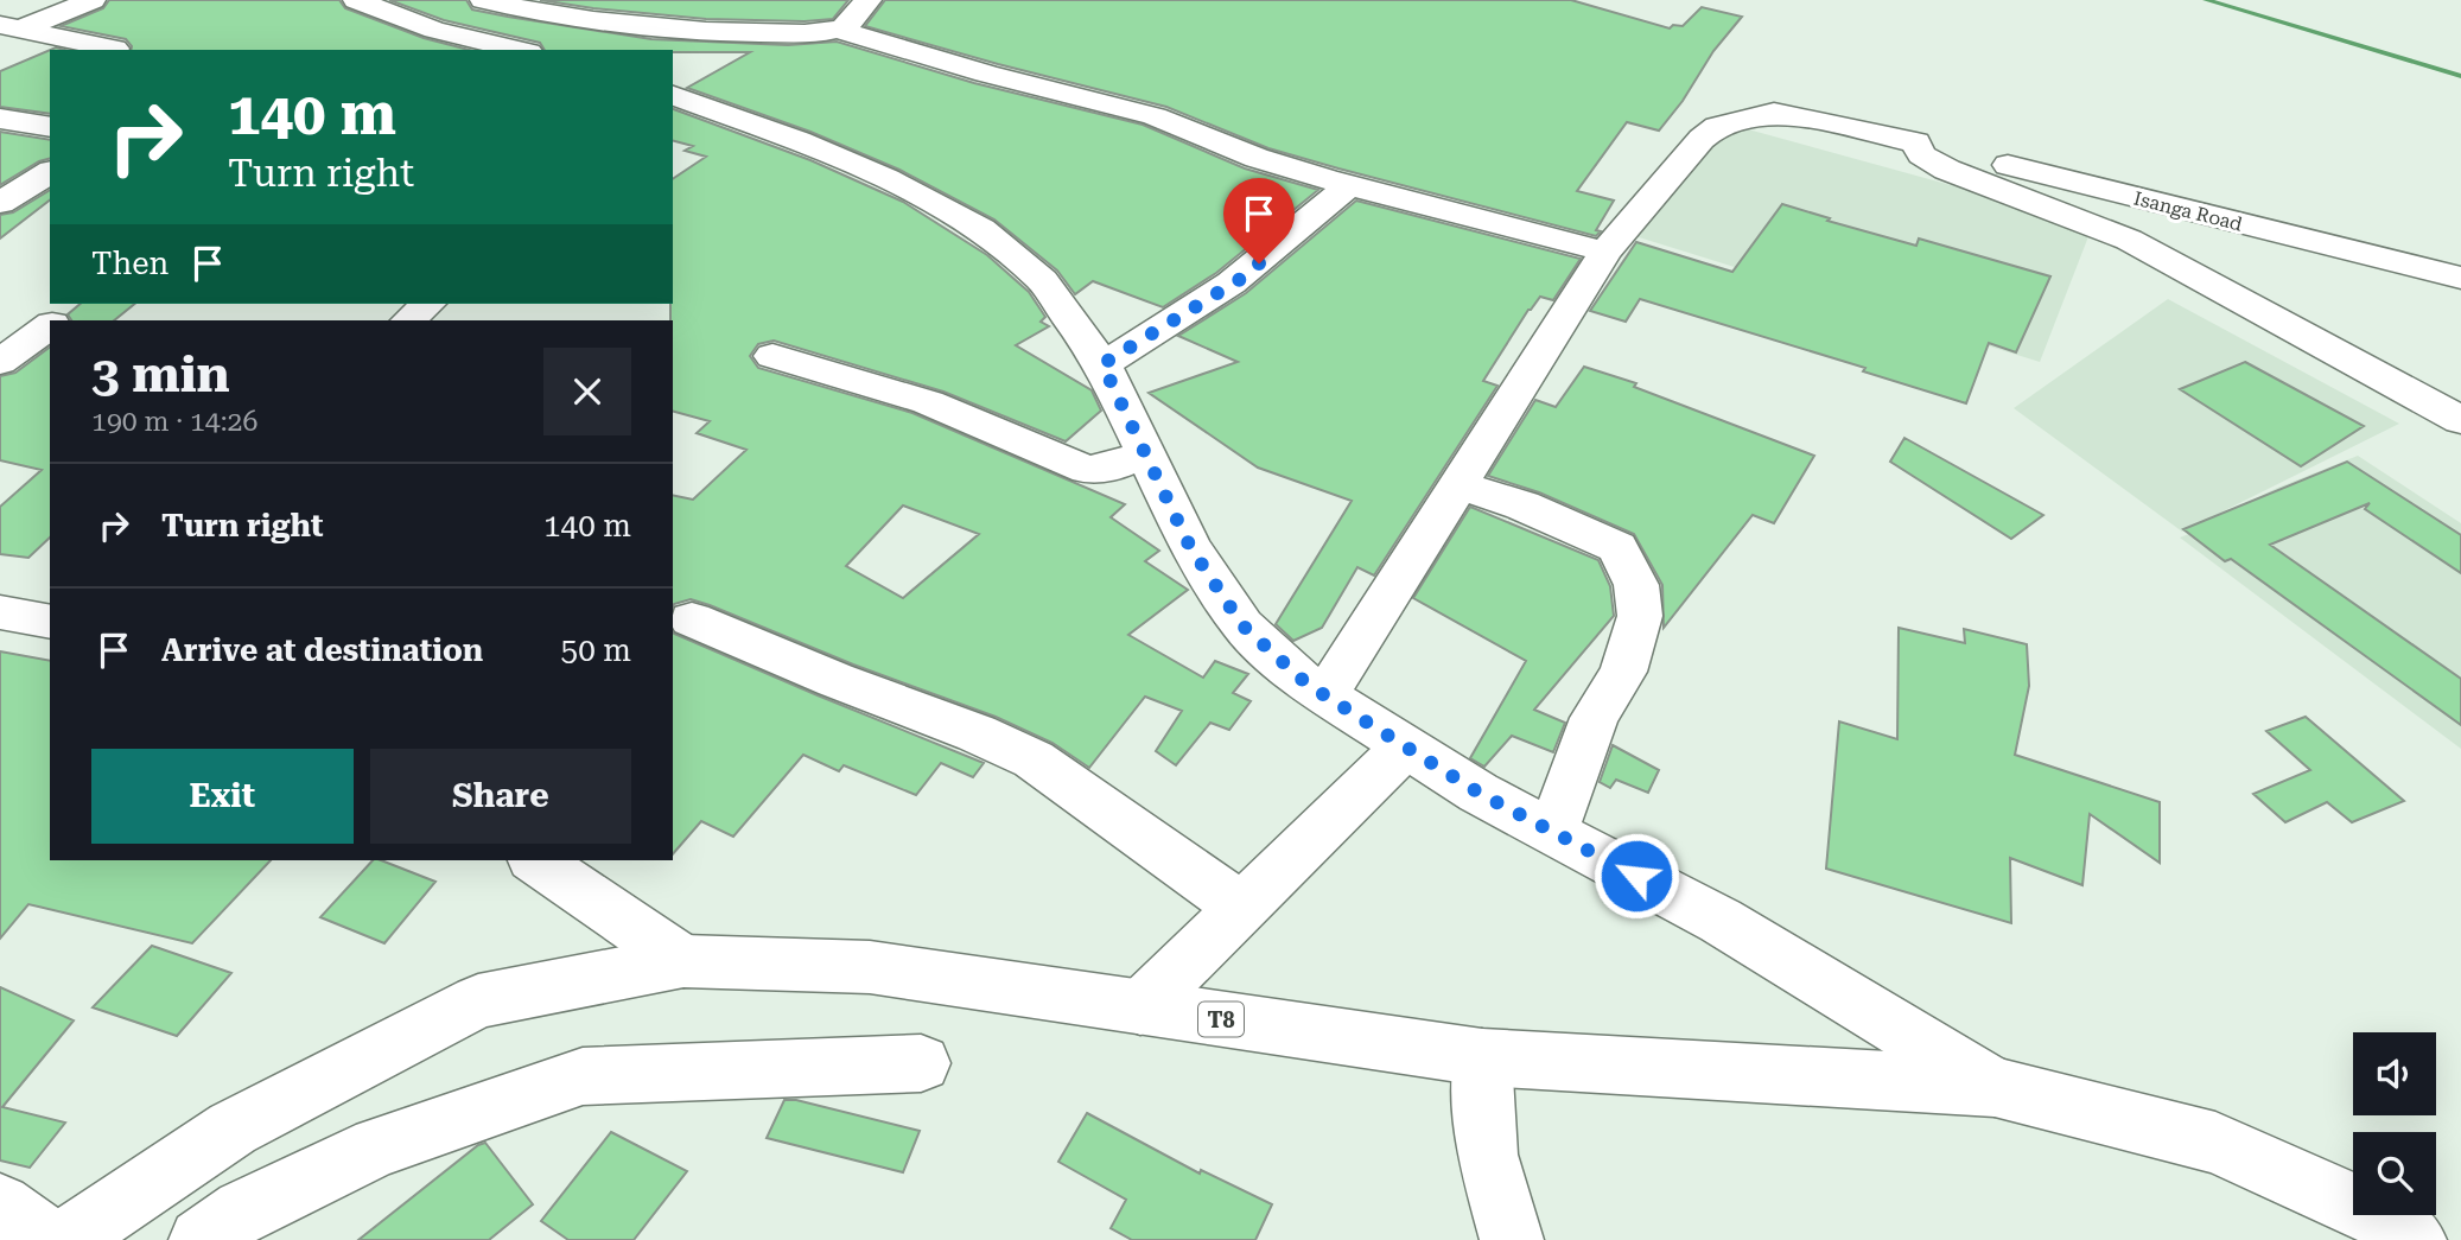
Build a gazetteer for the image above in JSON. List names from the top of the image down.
{
  "streets": {
    "main road": ["Isanga Road", "T8"]
  },
  "page": {
    "turn": ["140 m", "Turn right"],
    "then": "Then",
    "heading": ["3 min", "190 m · 14:26"],
    "list": [
      {
        "name": "Turn right",
        "value": "140 m"
      },
      {
        "name": "Arrive at destination",
        "value": "50 m"
      }
    ],
    "buttons": ["Exit", "Share"]
  }
}
